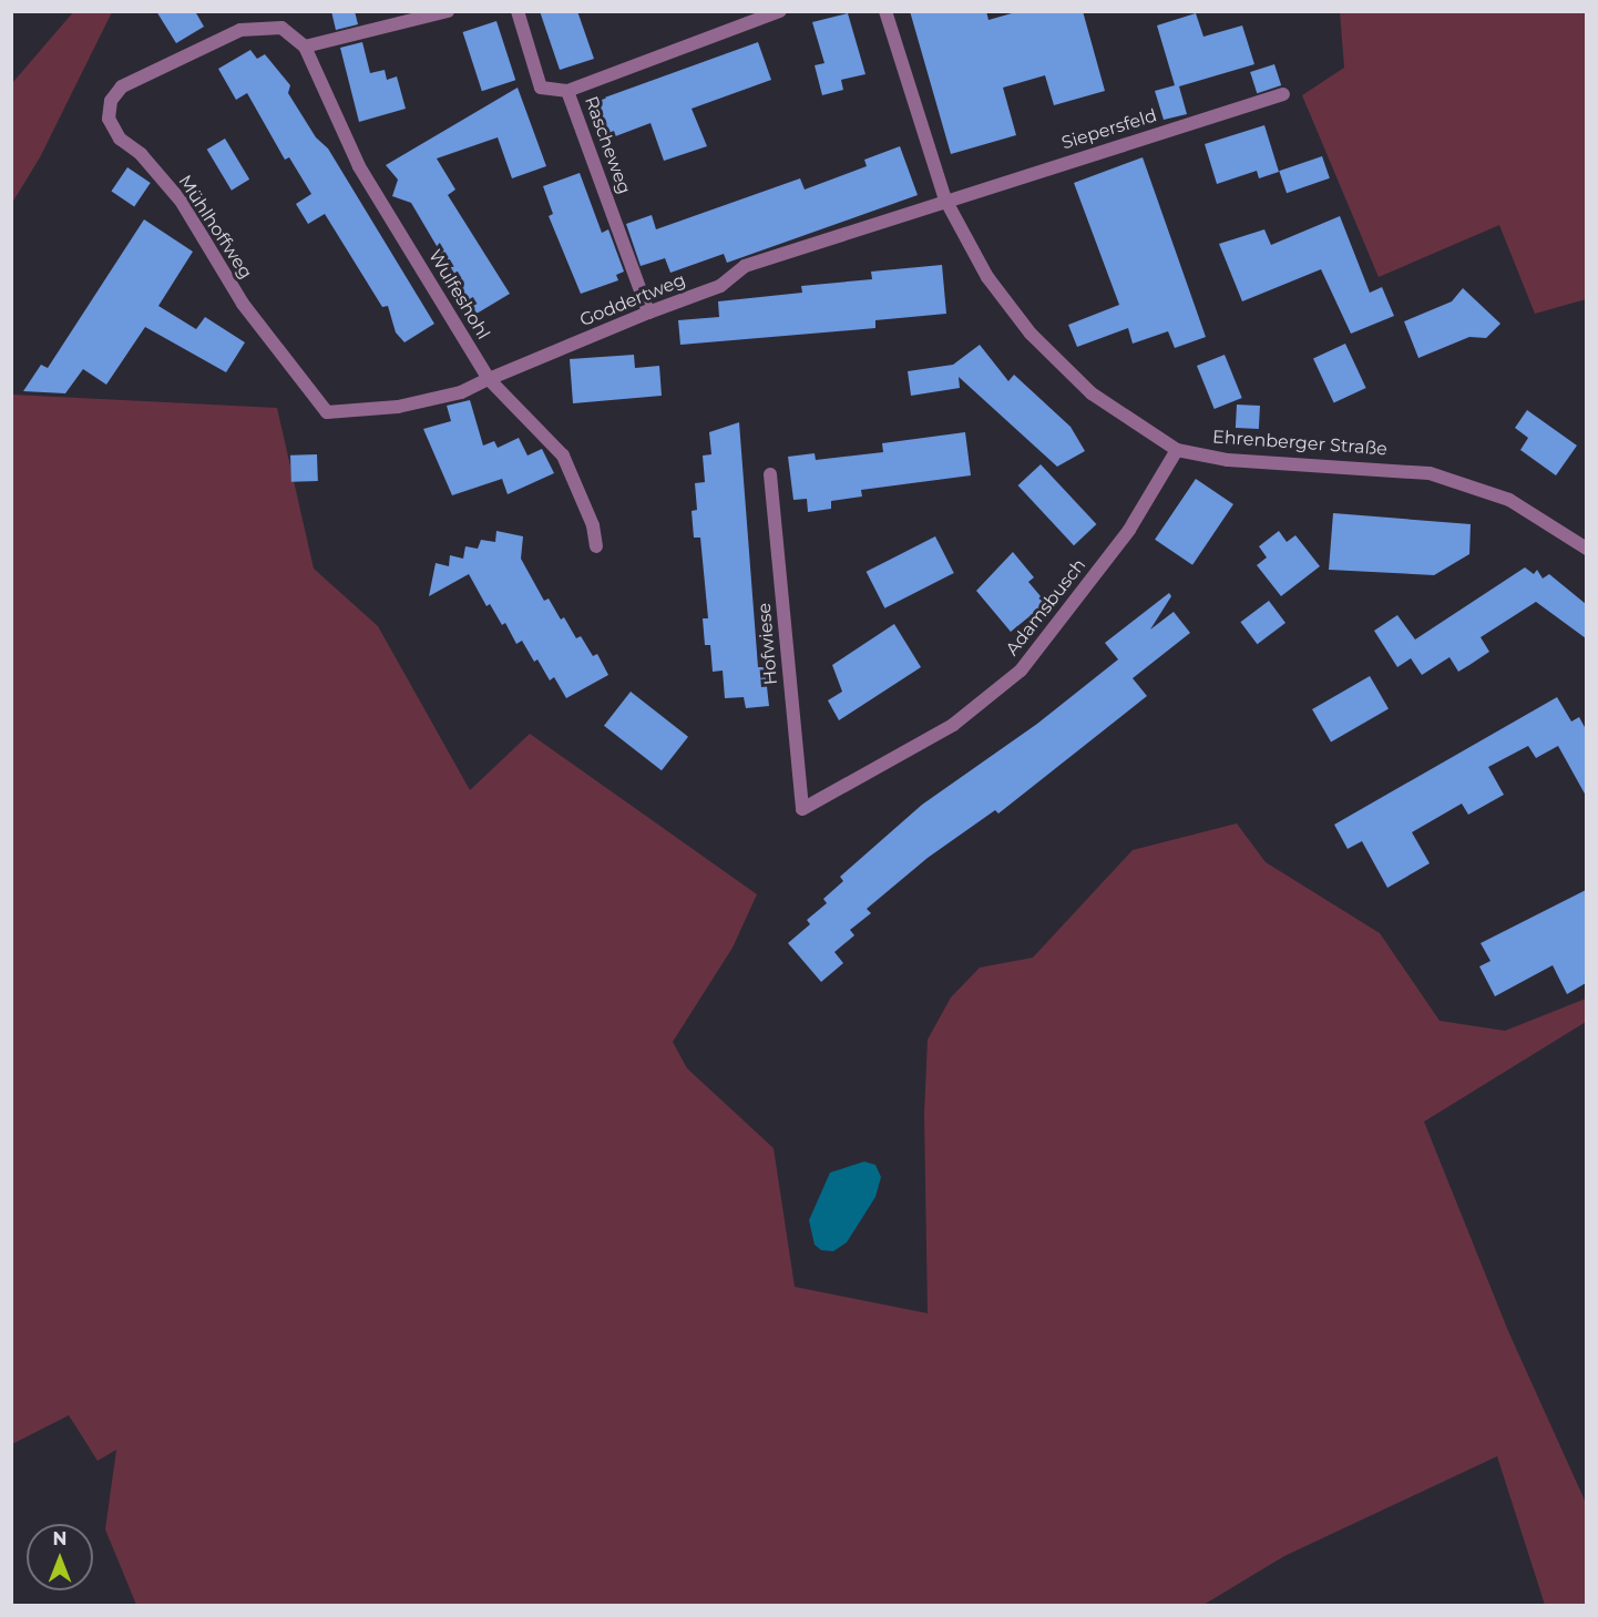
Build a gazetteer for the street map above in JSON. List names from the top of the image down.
{
  "streets": {
    "street": [
      "Siepersfeld",
      "Rascheweg",
      "Mühlhoffweg",
      "Wulfeshohl",
      "Goddertweg",
      "Ehrenberger Straße",
      "Adamsbusch",
      "Hofwiese"
    ]
  },
  "crossings": [
    ["Siepersfeld", "Goddertweg"],
    ["Siepersfeld", "Ehrenberger Straße"],
    ["Rascheweg", "Goddertweg"],
    ["Mühlhoffweg", "Wulfeshohl"],
    ["Mühlhoffweg", "Goddertweg"],
    ["Wulfeshohl", "Goddertweg"],
    ["Goddertweg", "Ehrenberger Straße"],
    ["Ehrenberger Straße", "Adamsbusch"],
    ["Adamsbusch", "Hofwiese"]
  ],
  "north": "top"
}
